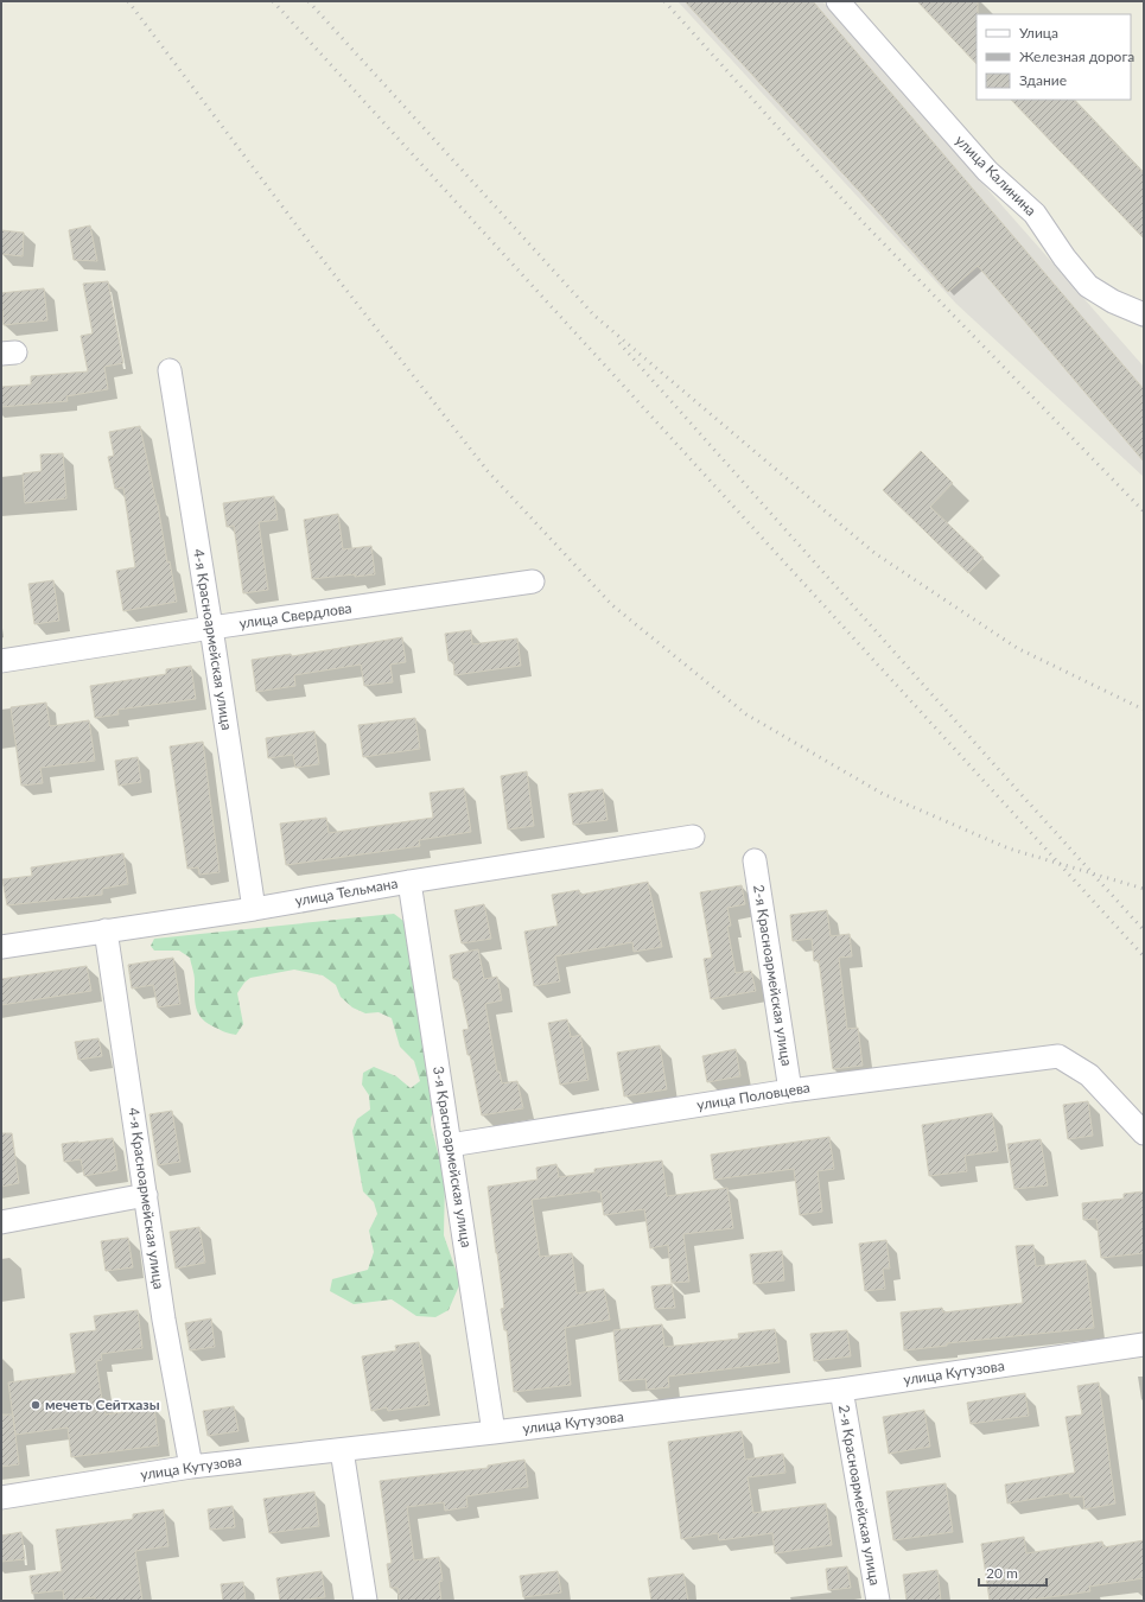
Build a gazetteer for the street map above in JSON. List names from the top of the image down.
{
  "streets": {
    "street": [
      "улица Калинина",
      "улица Свердлова",
      "4-я Красноармейская улица",
      "улица Тельмана",
      "2-я Красноармейская улица",
      "улица Половцева",
      "3-я Красноармейская улица",
      "улица Кутузова"
    ]
  },
  "crossings": [
    ["улица Свердлова", "4-я Красноармейская улица"],
    ["4-я Красноармейская улица", "улица Тельмана"],
    ["4-я Красноармейская улица", "улица Кутузова"],
    ["улица Тельмана", "3-я Красноармейская улица"],
    ["2-я Красноармейская улица", "улица Половцева"],
    ["2-я Красноармейская улица", "улица Кутузова"],
    ["улица Половцева", "3-я Красноармейская улица"],
    ["3-я Красноармейская улица", "улица Кутузова"]
  ],
  "places": ["мечеть Сейтхазы"],
  "legend": ["Улица", "Железная дорога", "Здание"],
  "scale_bar": "20 m"
}
